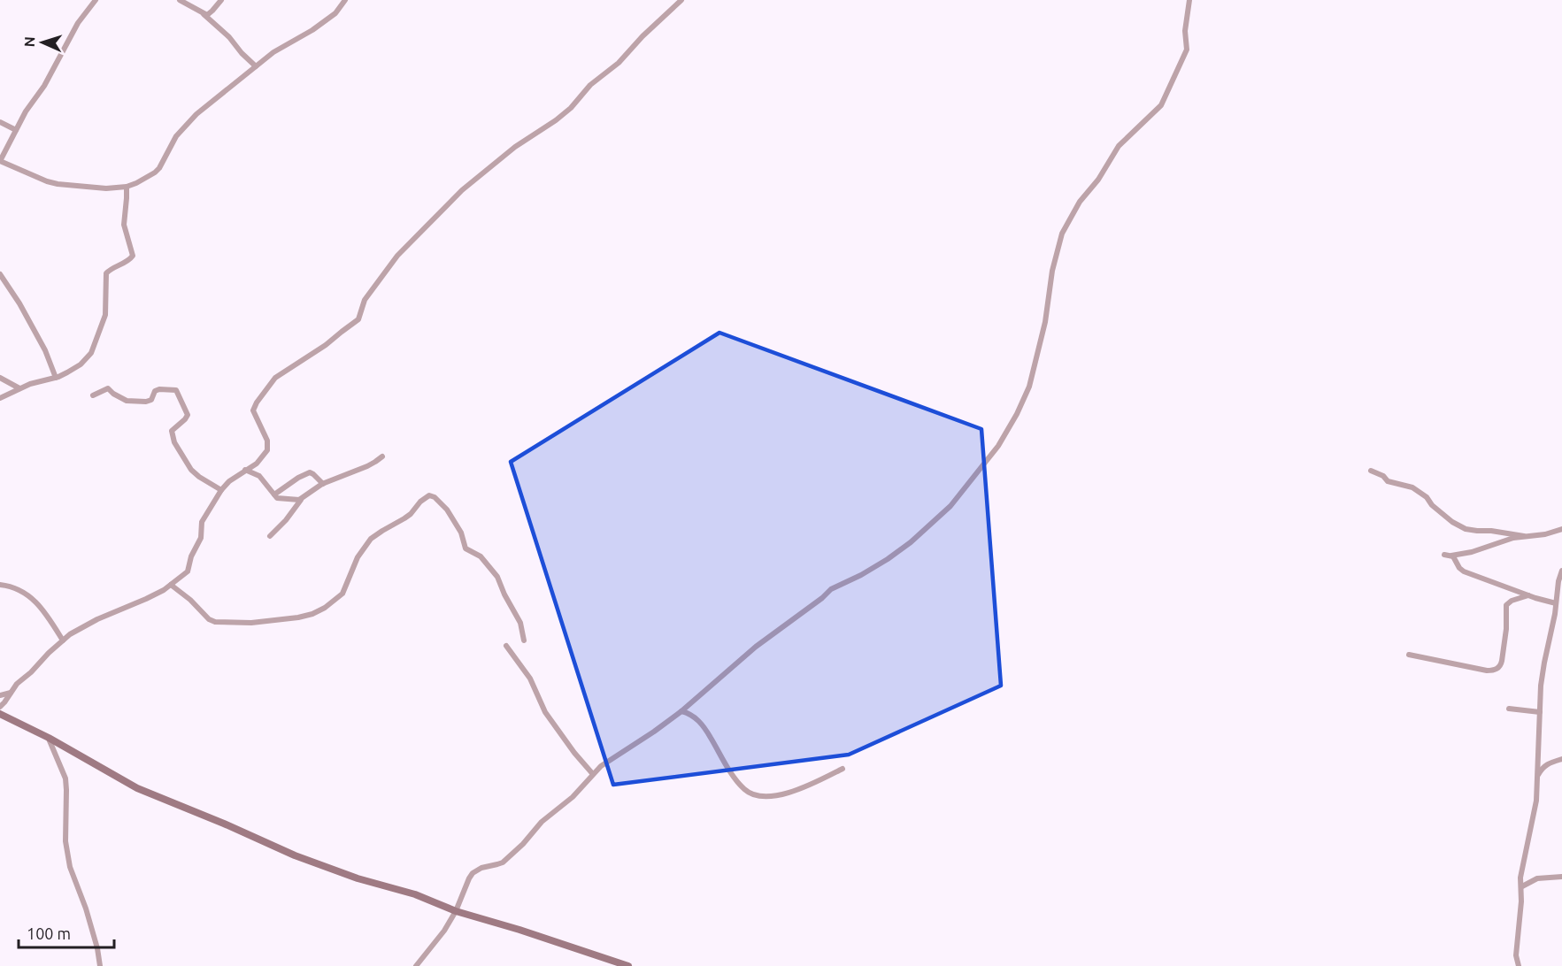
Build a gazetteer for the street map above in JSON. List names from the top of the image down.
{
  "scale_bar": "100 m",
  "north": "left"
}
